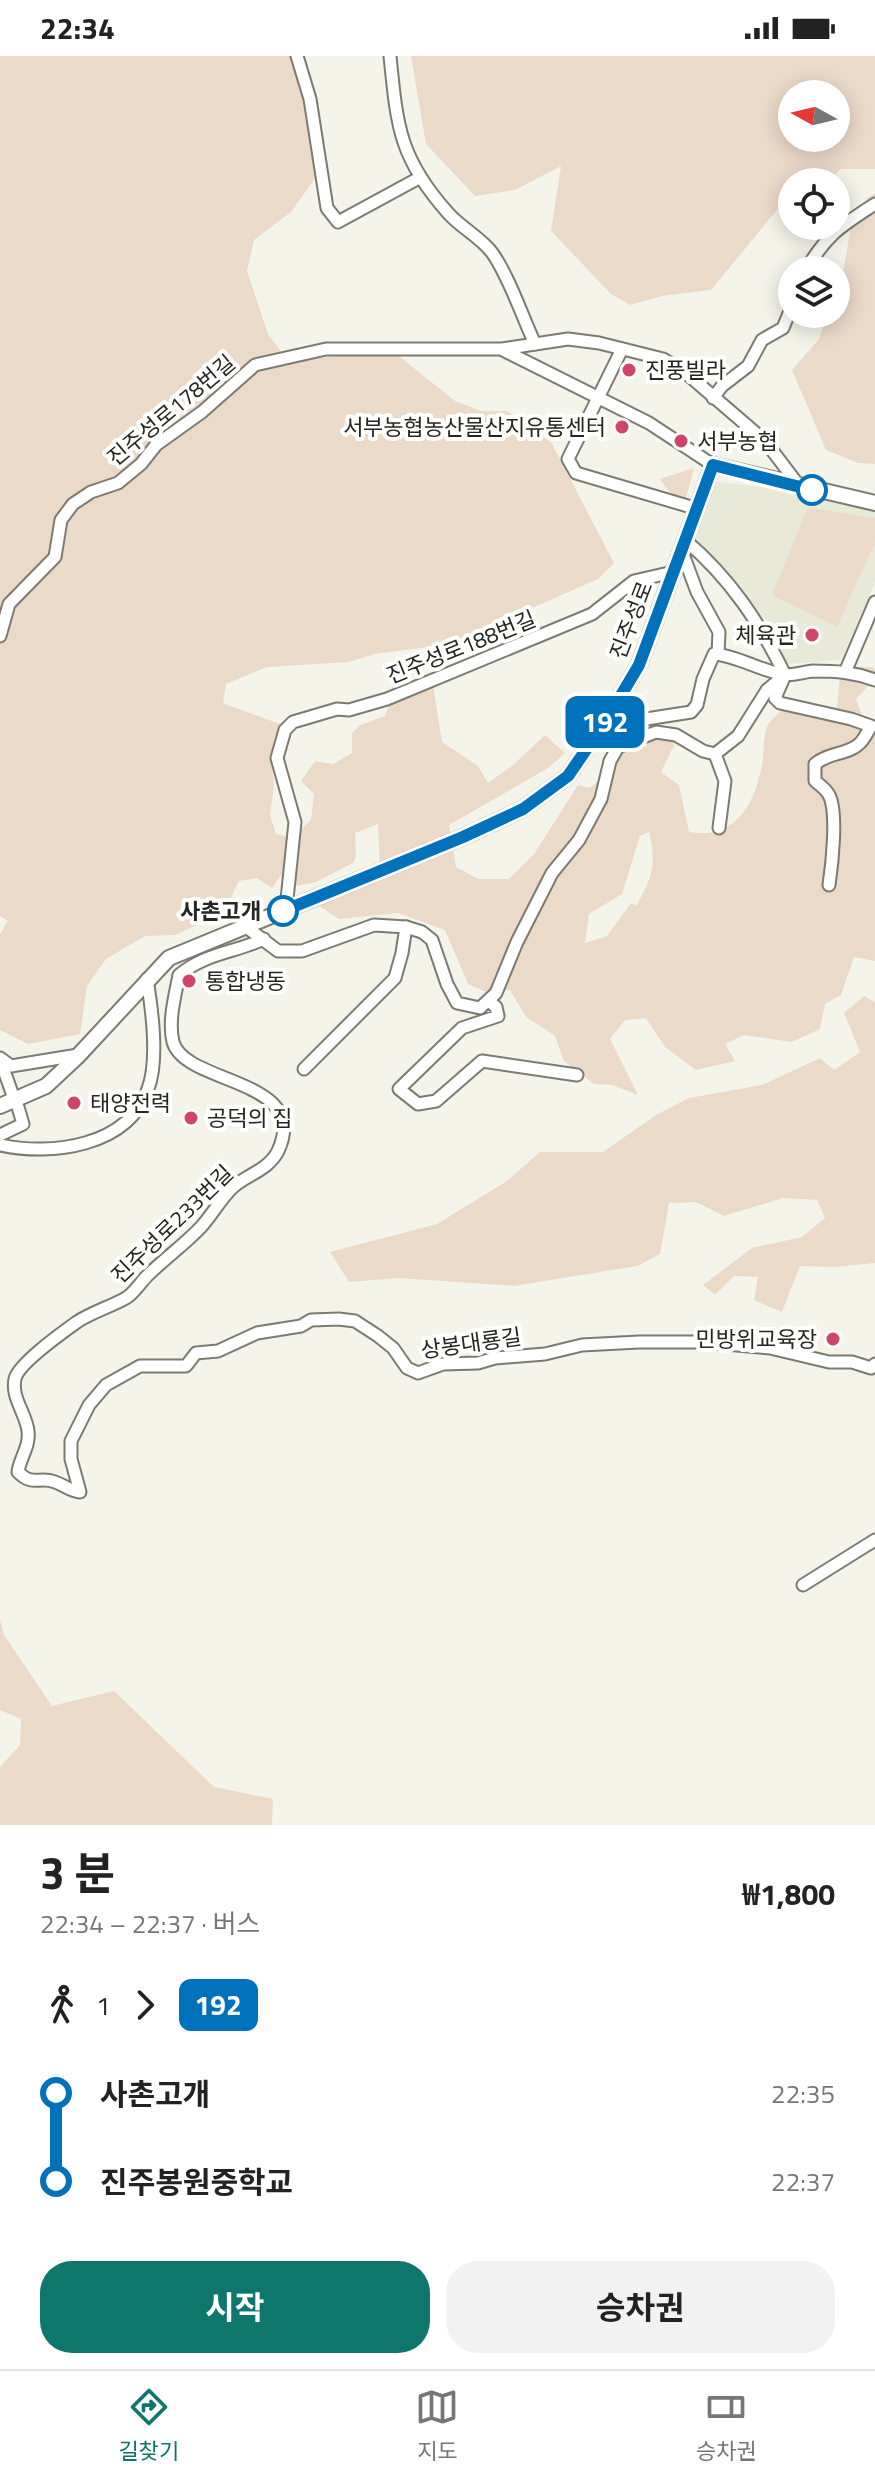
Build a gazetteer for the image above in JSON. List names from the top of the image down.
{
  "streets": {
    "main road": ["진주성로"],
    "street": [
      "진주성로178번길",
      "진주성로188번길",
      "진주성로233번길",
      "상봉대룡길"
    ]
  },
  "crossings": [
    ["진주성로178번길", "진주성로"],
    ["진주성로", "진주성로188번길"],
    ["진주성로233번길", "상봉대룡길"]
  ],
  "places": [
    "진풍빌라",
    "서부농협농산물산지유통센터",
    "서부농협",
    "체육관",
    "사촌고개",
    "통합냉동",
    "태양전력",
    "공덕의 집",
    "민방위교육장"
  ],
  "lines": ["bus line 192"],
  "north": "left",
  "page": {
    "status": "22:34",
    "on_map": "192",
    "heading": ["3 분", "22:34 – 22:37 · 버스", "₩1,800"],
    "legs": ["1", "192"],
    "list": [
      {
        "name": "사촌고개",
        "value": "22:35"
      },
      {
        "name": "진주봉원중학교",
        "value": "22:37"
      }
    ],
    "buttons": ["시작", "승차권"],
    "tabs": ["길찾기", "지도", "승차권"]
  }
}
